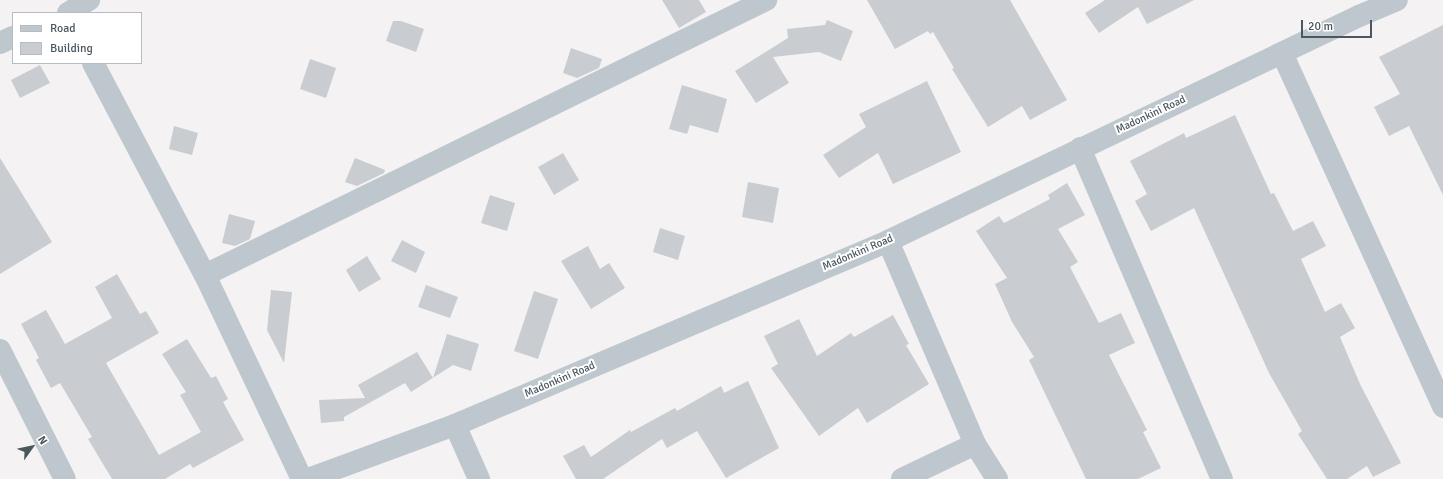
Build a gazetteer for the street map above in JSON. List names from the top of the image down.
{
  "streets": {
    "street": ["Madonkini Road"]
  },
  "legend": ["Road", "Building"],
  "scale_bar": "20 m",
  "north": "top right"
}
